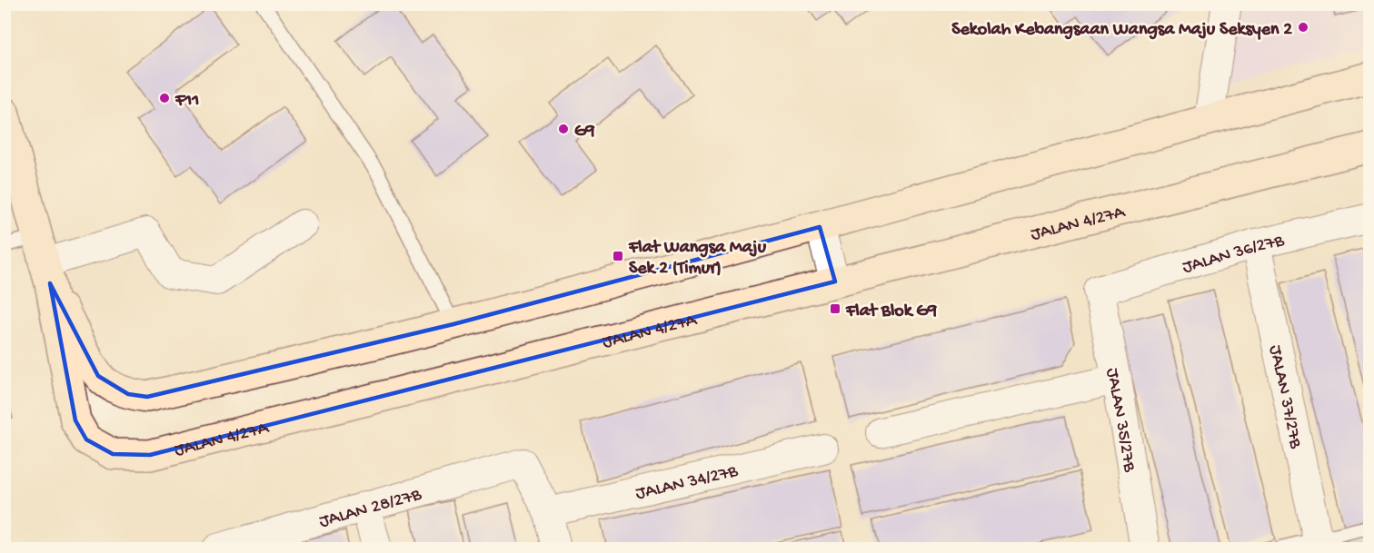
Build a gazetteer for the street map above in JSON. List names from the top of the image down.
{
  "streets": {
    "street": [
      "JALAN 4/27A",
      "JALAN 36/27B",
      "JALAN 37/27B",
      "JALAN 35/27B",
      "JALAN 34/27B",
      "JALAN 28/27B"
    ]
  },
  "crossings": [
    ["JALAN 36/27B", "JALAN 37/27B"],
    ["JALAN 36/27B", "JALAN 35/27B"],
    ["JALAN 34/27B", "JALAN 28/27B"]
  ],
  "places": {
    "other": ["Sekolah Kebangsaan Wangsa Maju Seksyen 2", "F11", "G9"],
    "transit": ["Flat Wangsa Maju Sek 2 (Timur)", "Flat Blok G9"]
  }
}
